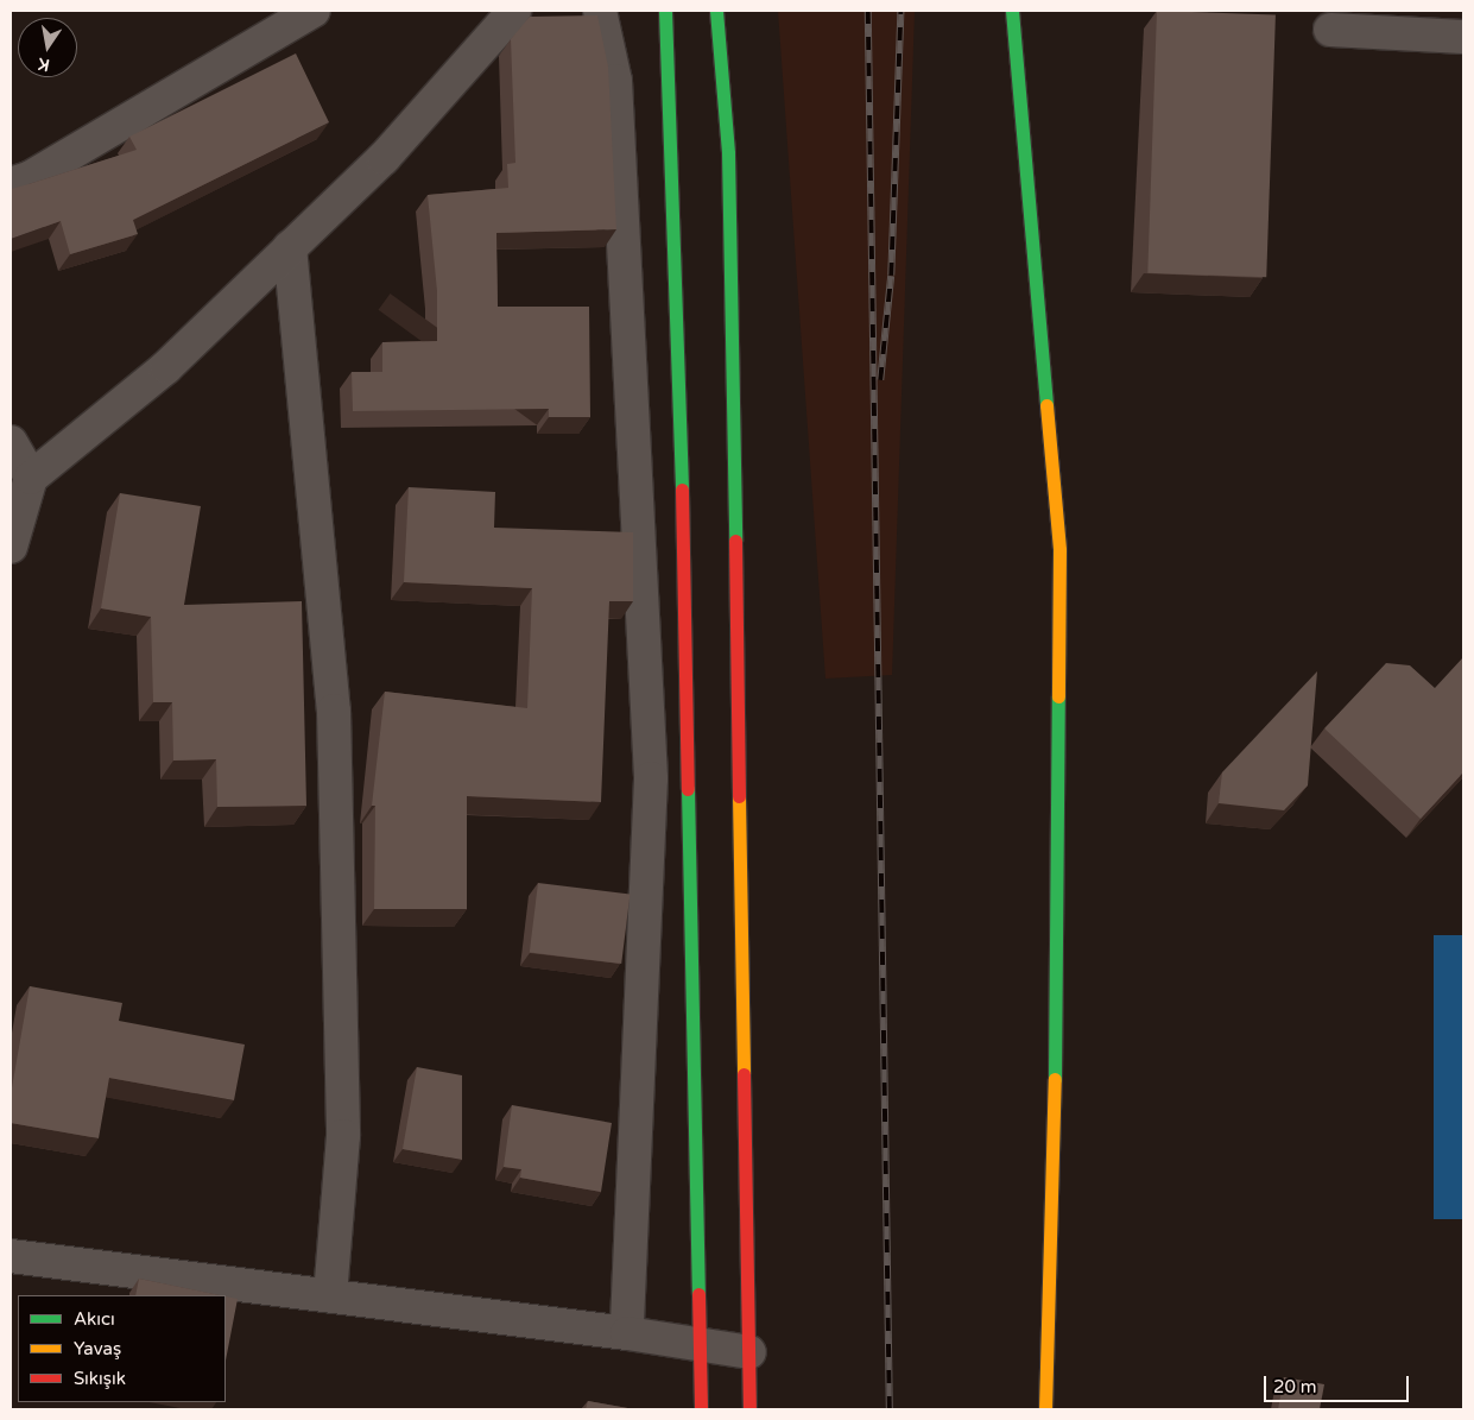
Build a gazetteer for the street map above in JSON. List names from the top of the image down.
{
  "legend": ["Akıcı", "Yavaş", "Sıkışık"],
  "scale_bar": "20 m",
  "north": "bottom"
}
